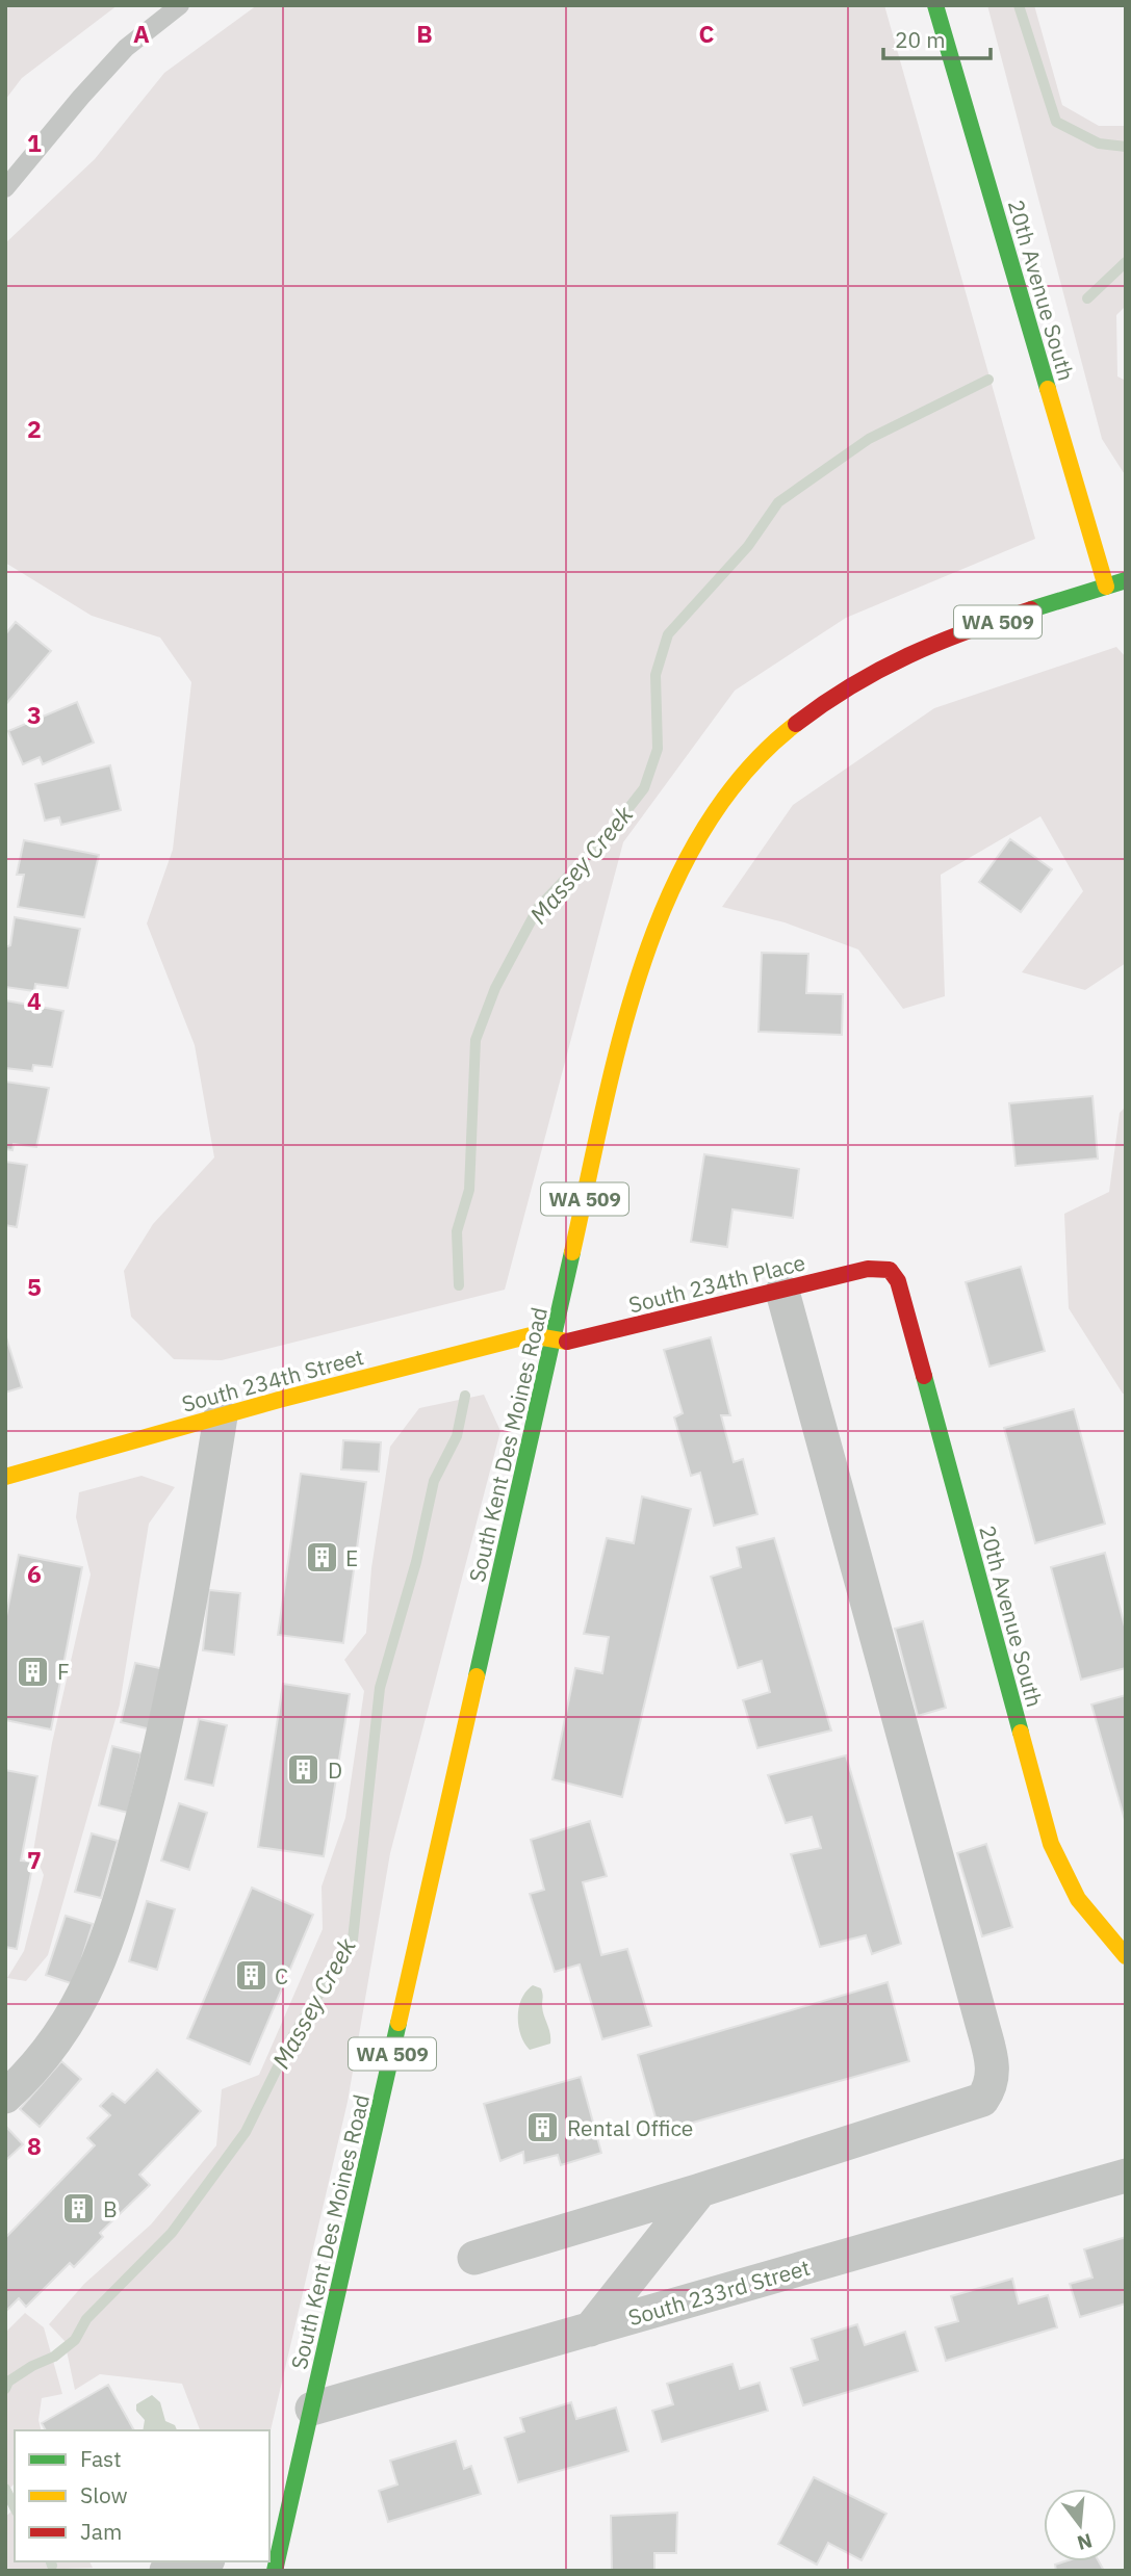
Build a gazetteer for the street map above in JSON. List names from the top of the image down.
{
  "streets": {
    "main road": [
      "20th Avenue South",
      "WA 509",
      "South 234th Place",
      "South 234th Street",
      "South Kent Des Moines Road"
    ],
    "street": ["South 233rd Street"]
  },
  "crossings": [
    ["20th Avenue South", "South 234th Place"],
    ["20th Avenue South", "South Kent Des Moines Road"],
    ["South 234th Place", "South 234th Street"],
    ["South 234th Place", "South Kent Des Moines Road"],
    ["South 234th Street", "South Kent Des Moines Road"],
    ["South Kent Des Moines Road", "South 233rd Street"]
  ],
  "water": ["Massey Creek"],
  "places": {
    "building": [
      "E",
      "F",
      "D",
      "C",
      "Rental Office",
      "B"
    ]
  },
  "legend": ["Fast", "Slow", "Jam"],
  "scale_bar": "20 m",
  "north": "bottom",
  "grid": {
    "columns": ["A", "B", "C"],
    "rows": [
      "1",
      "2",
      "3",
      "4",
      "5",
      "6",
      "7",
      "8"
    ]
  }
}
